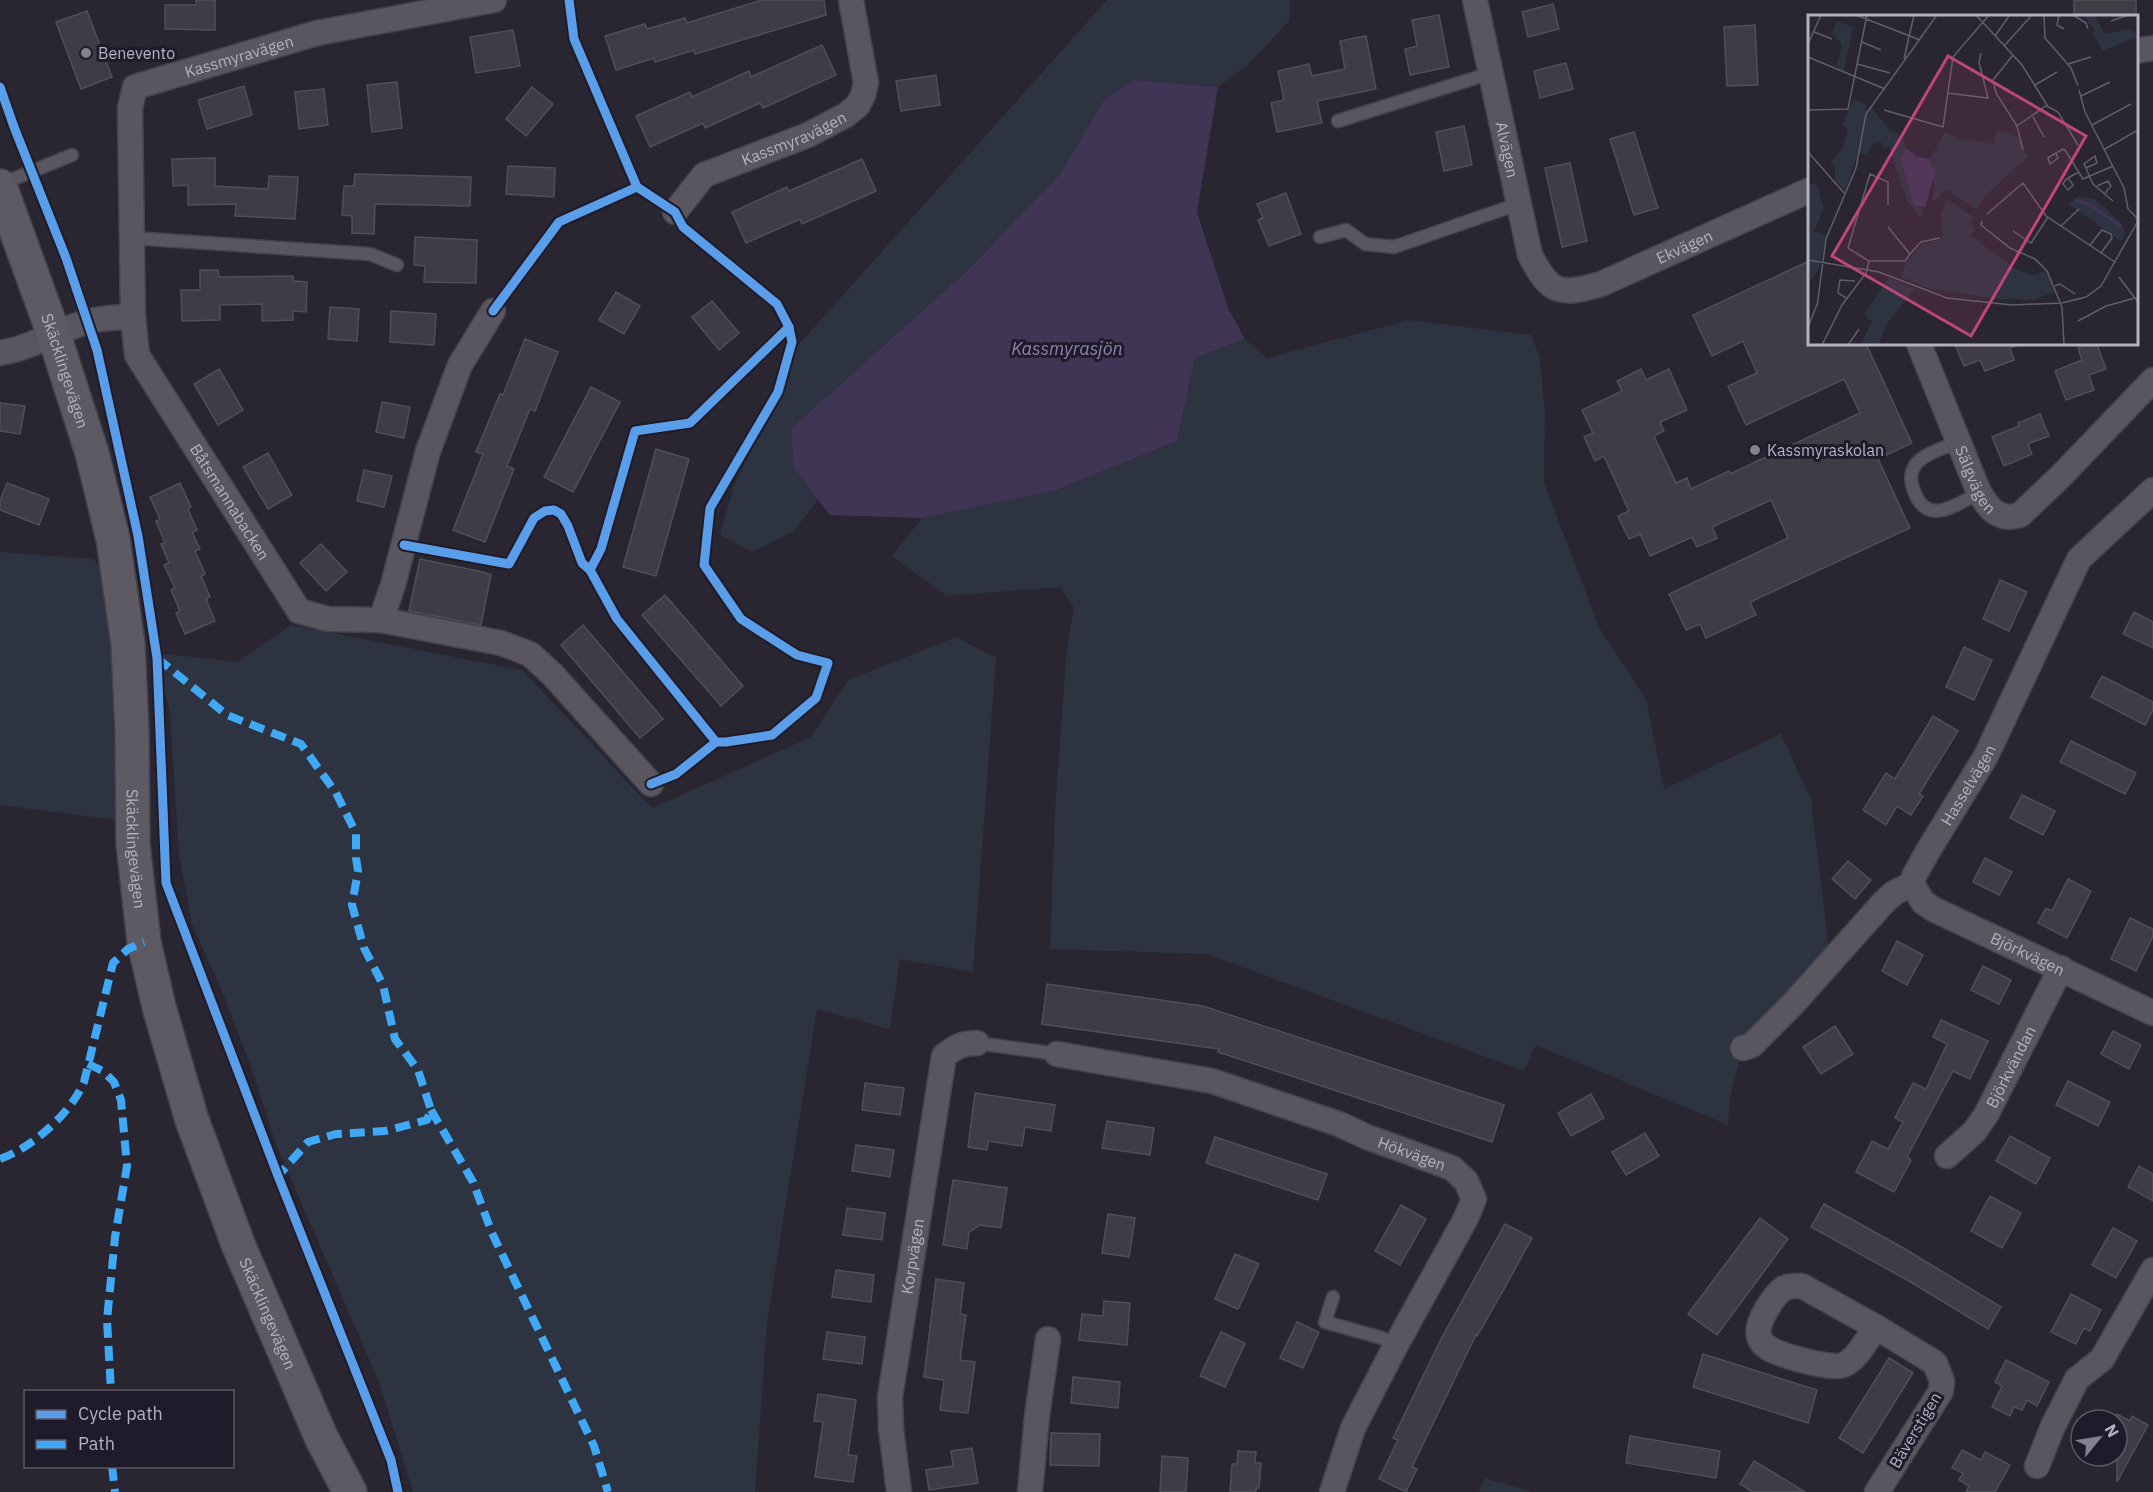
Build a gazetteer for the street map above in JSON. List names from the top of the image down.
{
  "streets": {
    "street": [
      "Kassmyravägen",
      "Alvägen",
      "Ekvägen",
      "Skäcklingevägen",
      "Sälgvägen",
      "Båtsmannabacken",
      "Hasselvägen",
      "Björkvägen",
      "Björkvändan",
      "Hökvägen",
      "Korpvägen",
      "Bäverstigen"
    ]
  },
  "crossings": [
    ["Kassmyravägen", "Båtsmannabacken"],
    ["Alvägen", "Ekvägen"],
    ["Hasselvägen", "Björkvägen"],
    ["Björkvägen", "Björkvändan"]
  ],
  "water": ["Kassmyrasjön"],
  "places": ["Benevento", "Kassmyraskolan"],
  "legend": ["Cycle path", "Path"],
  "north": "top right"
}
